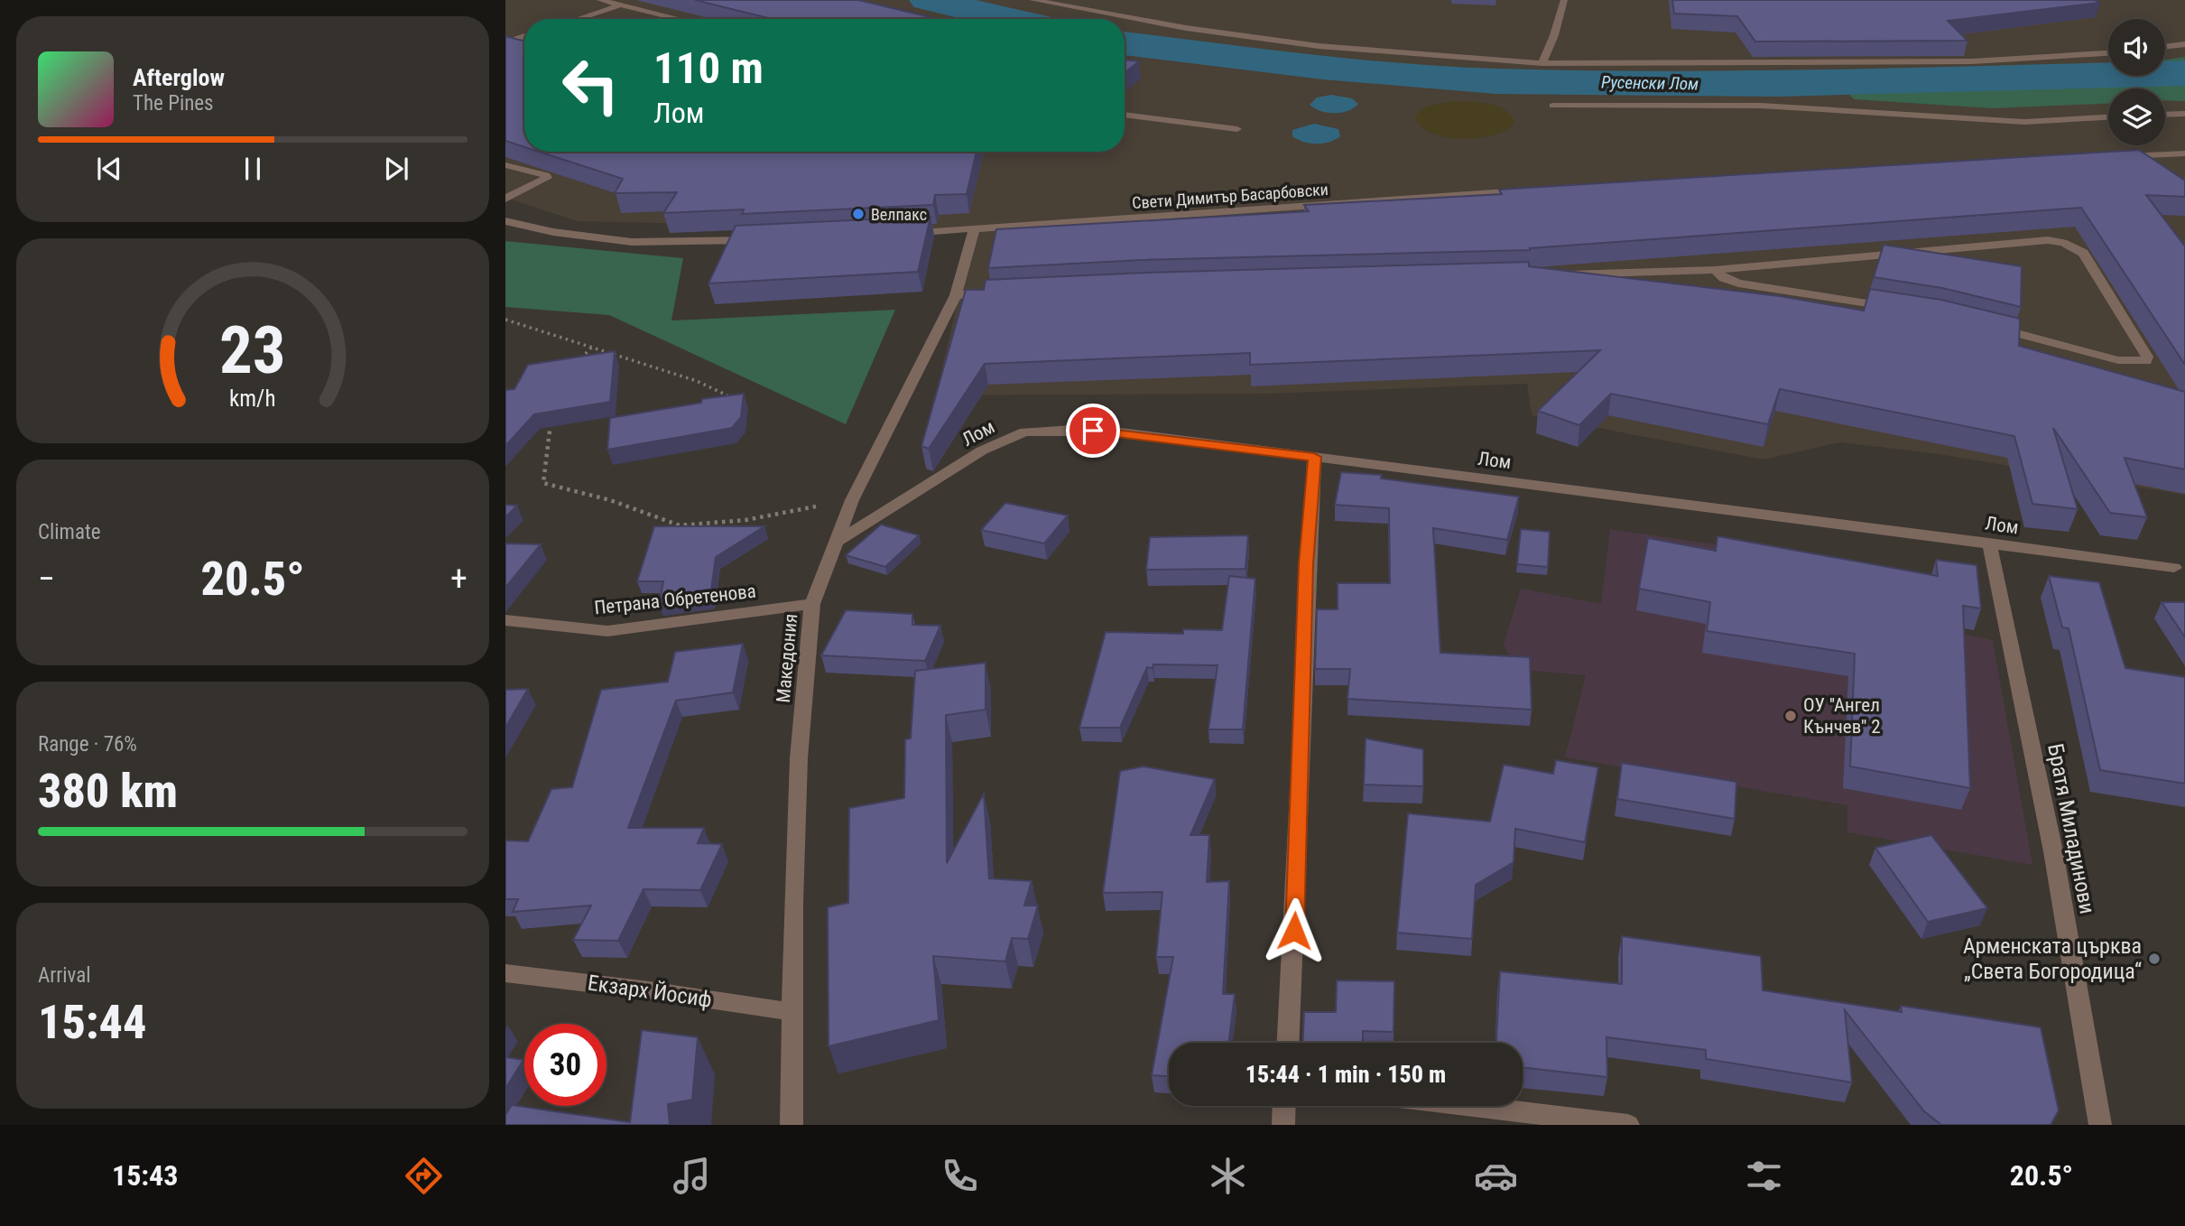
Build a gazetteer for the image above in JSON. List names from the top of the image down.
{
  "streets": {
    "street": [
      "Свети Димитър Басарбовски",
      "Лом",
      "Петрана Обретенова",
      "Македония",
      "Братя Миладинови",
      "Екзарх Йосиф"
    ]
  },
  "crossings": [
    ["Свети Димитър Басарбовски", "Македония"],
    ["Лом", "Македония"],
    ["Лом", "Братя Миладинови"],
    ["Петрана Обретенова", "Македония"],
    ["Македония", "Екзарх Йосиф"]
  ],
  "water": ["Русенски Лом"],
  "places": ["Велпакс", "ОУ ''Ангел Кънчев'' 2", "Арменската църква „Света Богородица“"],
  "page": {
    "turn": ["110 m", "Лом"],
    "song": ["Afterglow", "The Pines"],
    "tile": [
      "Climate",
      ["Range · 76%", "380 km"],
      ["Arrival", "15:44"]
    ],
    "heat": ["−", "20.5°", "+"],
    "limit": "30",
    "trip": "15:44 · 1 min · 150 m",
    "tabs": ["15:43", "20.5°"],
    "gauge": ["23", "km/h"]
  }
}
